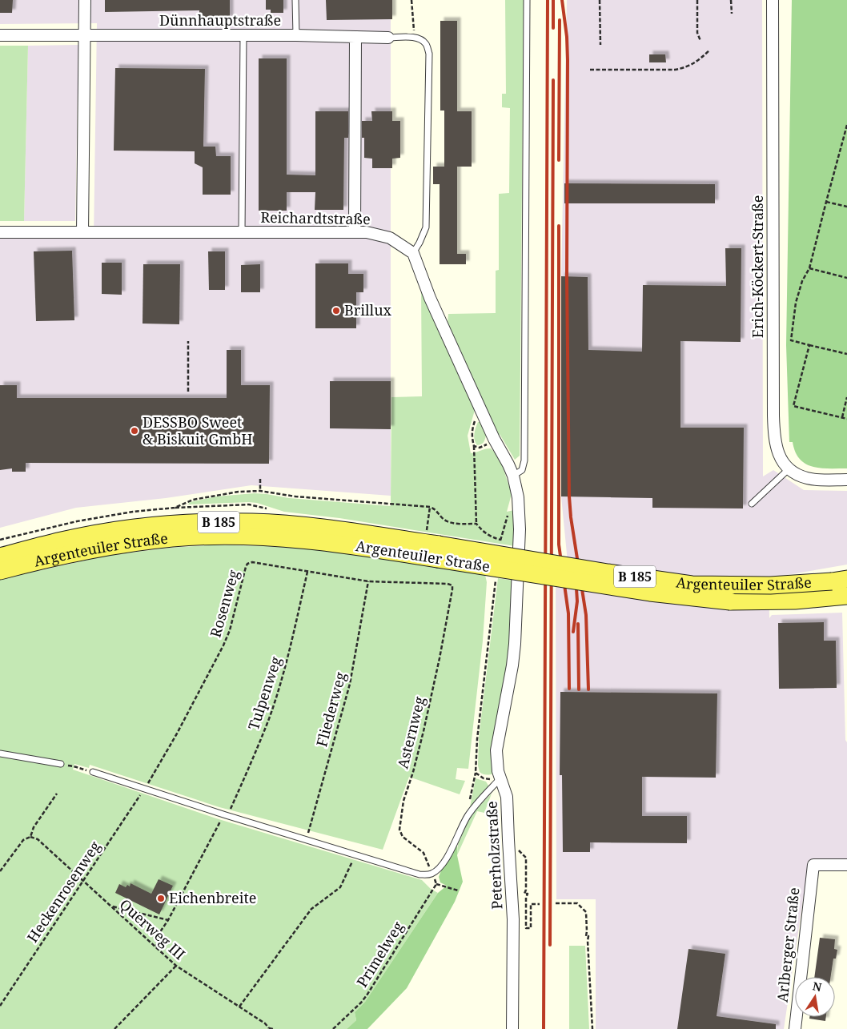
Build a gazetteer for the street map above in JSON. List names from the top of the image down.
{
  "streets": {
    "main road": ["B 185", "Argenteuiler Straße"],
    "street": [
      "Dünnhauptstraße",
      "Reichardtstraße",
      "Erich-Köckert-Straße",
      "Peterholzstraße",
      "Arlberger Straße"
    ],
    "path": [
      "Rosenweg",
      "Tulpenweg",
      "Fliederweg",
      "Asternweg",
      "Heckenrosenweg",
      "Querweg III",
      "Primelweg"
    ]
  },
  "crossings": [
    ["Rosenweg", "Tulpenweg"],
    ["Rosenweg", "Fliederweg"],
    ["Rosenweg", "Asternweg"],
    ["Rosenweg", "Heckenrosenweg"],
    ["Tulpenweg", "Querweg III"],
    ["Heckenrosenweg", "Querweg III"]
  ],
  "places": ["Brillux", "DESSBO Sweet & Biskuit GmbH", "Eichenbreite"],
  "north": "top"
}
